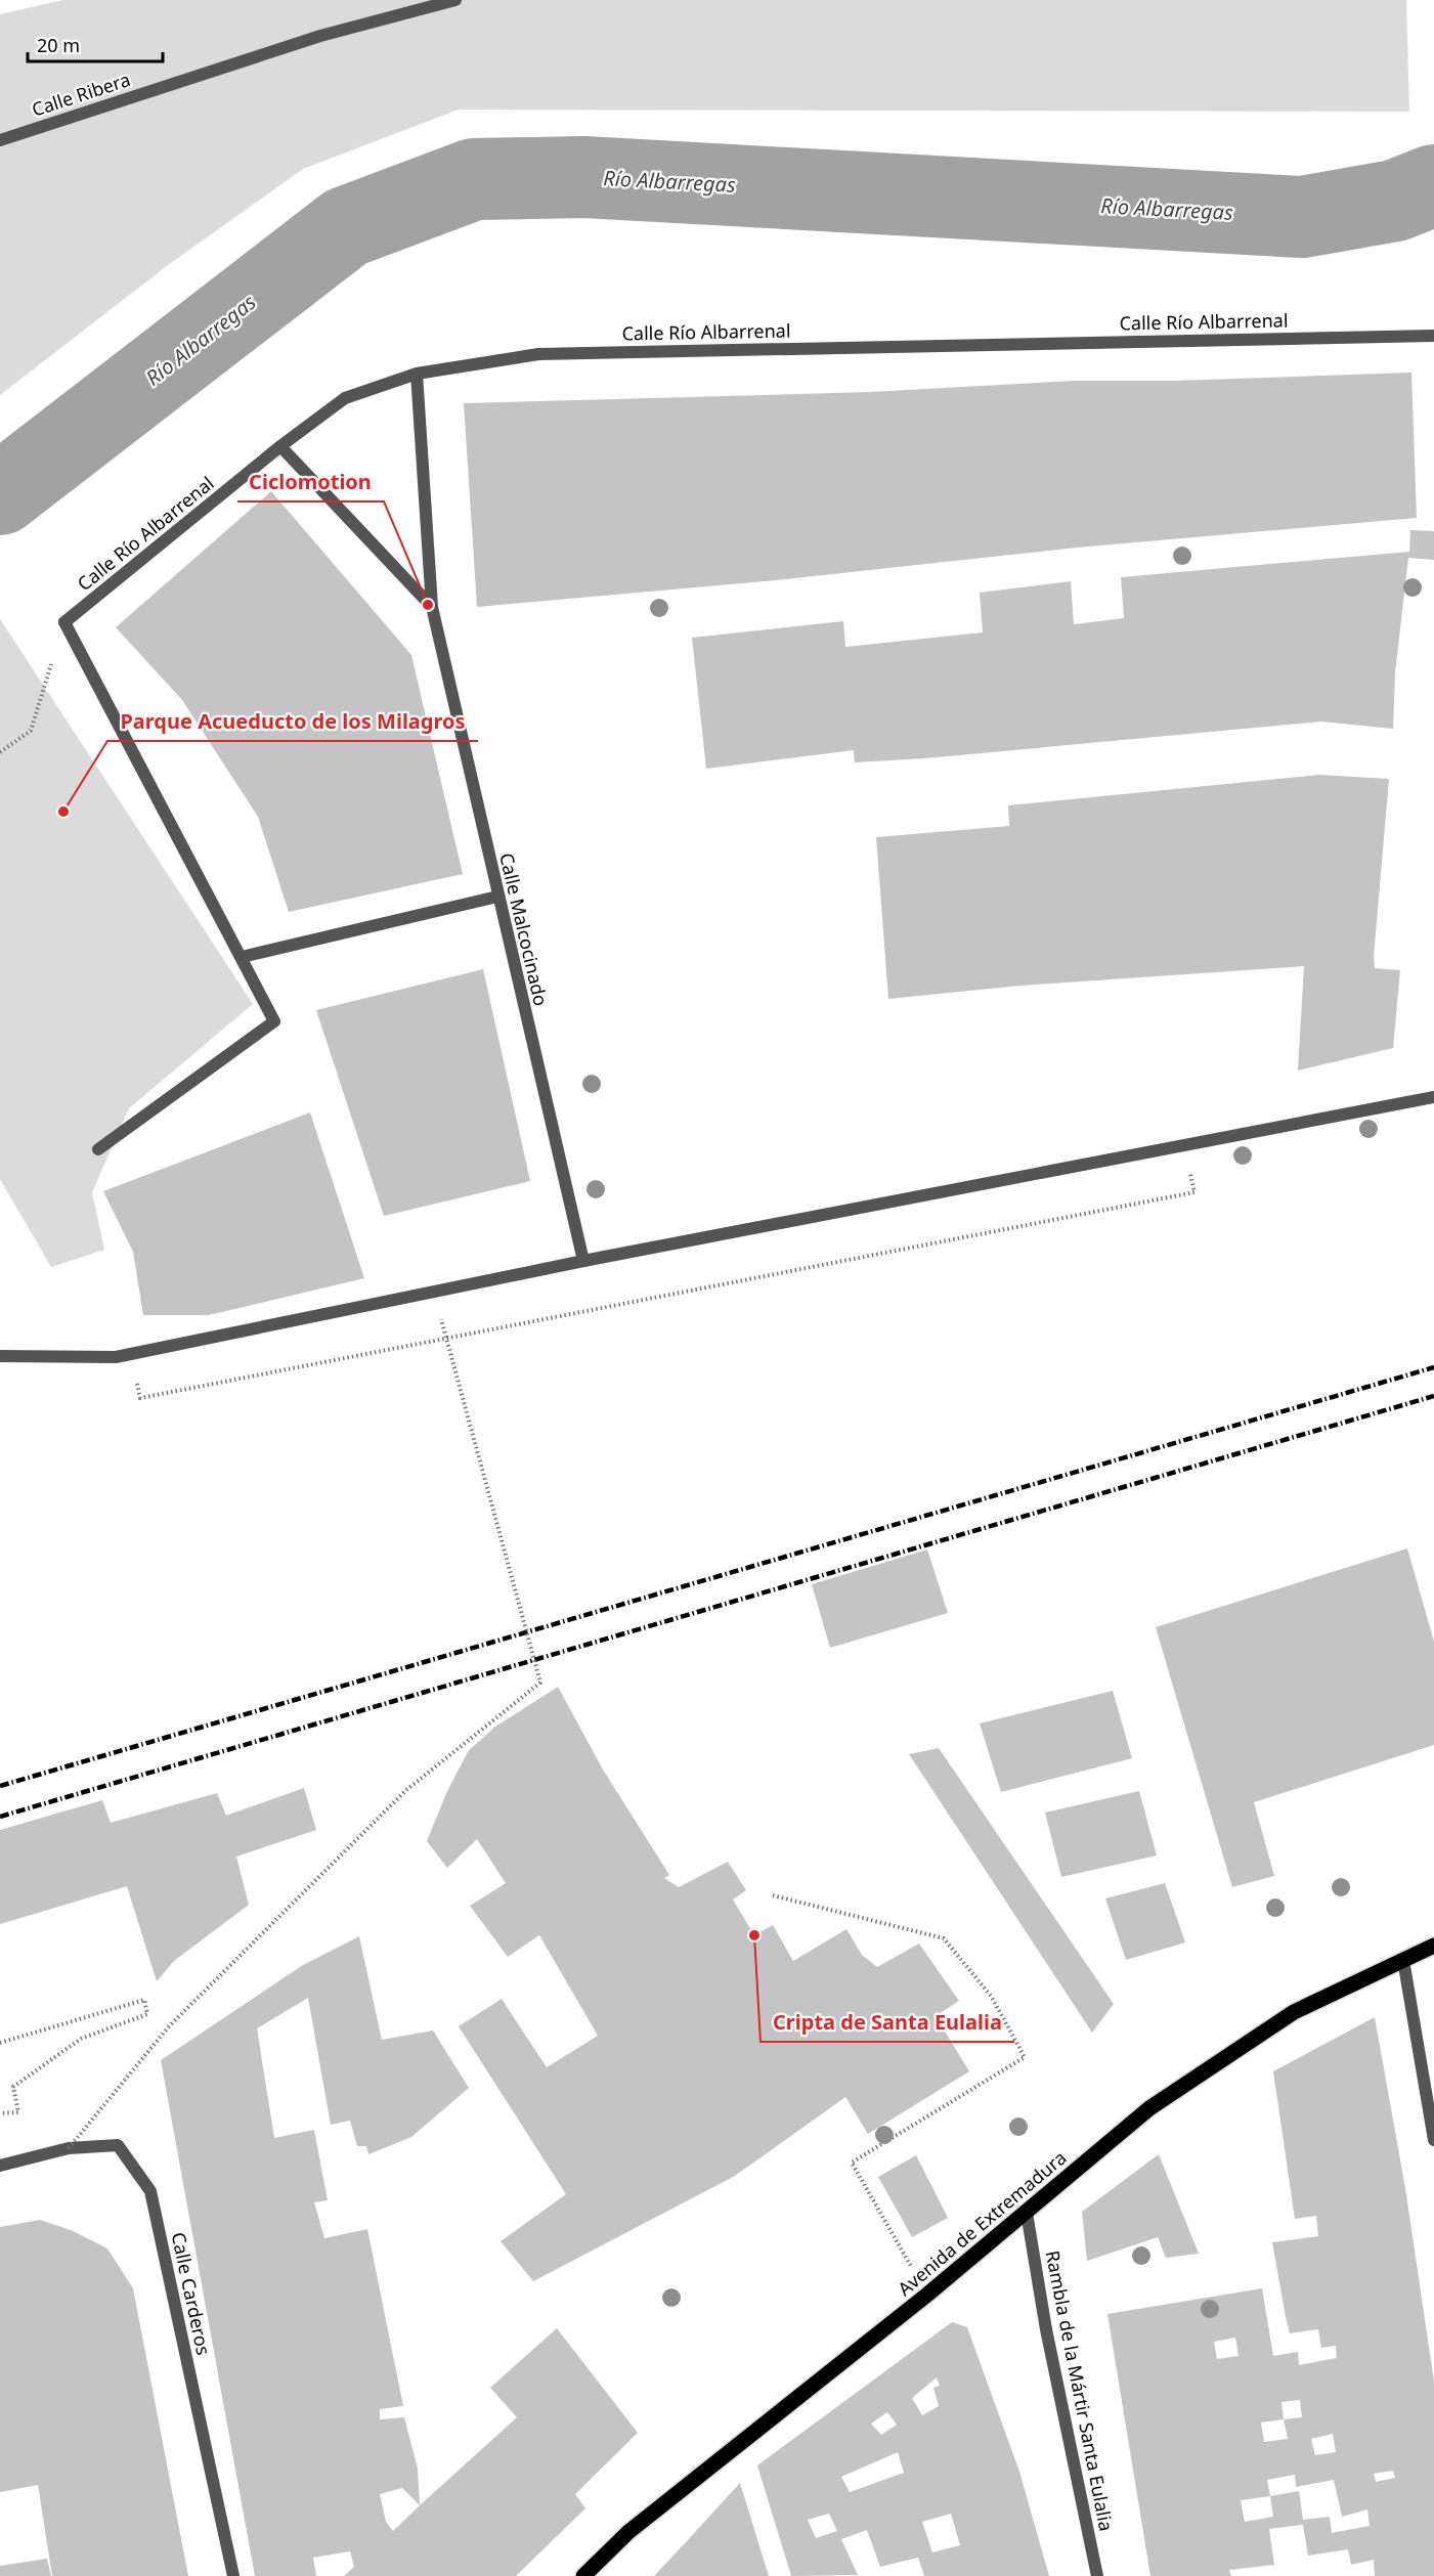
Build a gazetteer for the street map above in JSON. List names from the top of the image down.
{
  "streets": {
    "main road": ["Avenida de Extremadura"],
    "street": [
      "Calle Ribera",
      "Calle Río Albarrenal",
      "Calle Malcocinado",
      "Calle Carderos",
      "Rambla de la Mártir Santa Eulalia"
    ]
  },
  "crossings": [
    ["Calle Río Albarrenal", "Calle Malcocinado"],
    ["Avenida de Extremadura", "Rambla de la Mártir Santa Eulalia"]
  ],
  "water": ["Río Albarregas"],
  "places": ["Ciclomotion", "Parque Acueducto de los Milagros", "Cripta de Santa Eulalia"],
  "scale_bar": "20 m"
}
